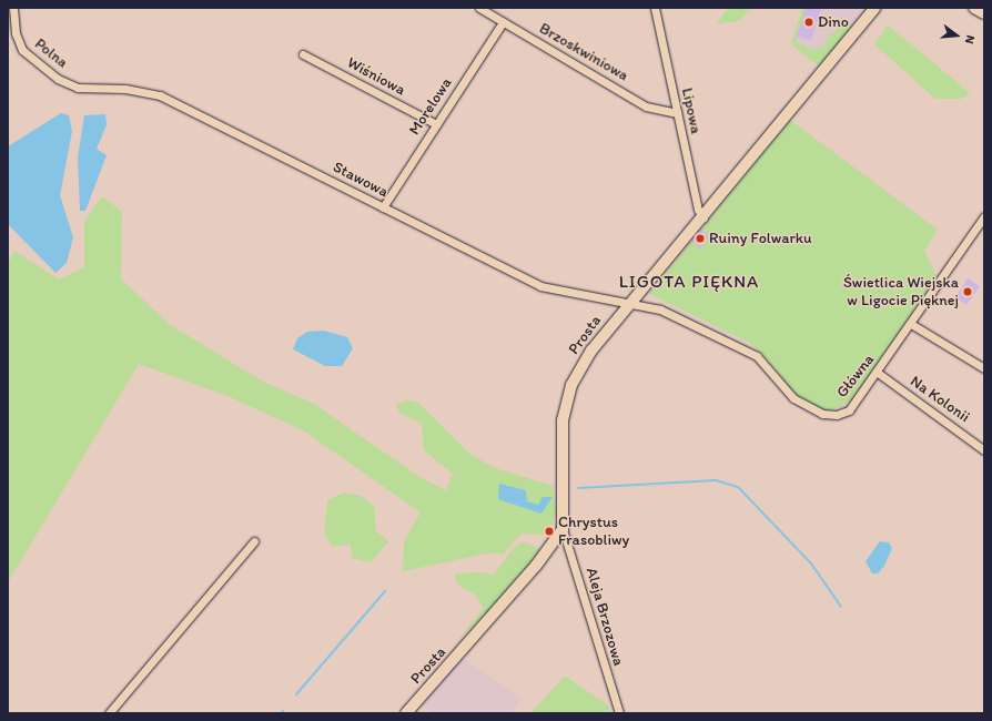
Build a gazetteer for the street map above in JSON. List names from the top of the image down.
{
  "streets": {
    "street": [
      "Brzoskwiniowa",
      "Polna",
      "Wiśniowa",
      "Morelowa",
      "Lipowa",
      "Stawowa",
      "Prosta",
      "Główna",
      "Na Kolonii",
      "Aleja Brzozowa"
    ]
  },
  "crossings": [
    ["Brzoskwiniowa", "Morelowa"],
    ["Brzoskwiniowa", "Lipowa"],
    ["Polna", "Stawowa"],
    ["Wiśniowa", "Morelowa"],
    ["Morelowa", "Stawowa"],
    ["Lipowa", "Prosta"],
    ["Stawowa", "Prosta"],
    ["Stawowa", "Główna"],
    ["Prosta", "Główna"],
    ["Prosta", "Aleja Brzozowa"],
    ["Główna", "Na Kolonii"]
  ],
  "districts": ["LIGOTA PIĘKNA"],
  "places": [
    "Dino",
    "Ruiny Folwarku",
    "Świetlica Wiejska w Ligocie Pięknej",
    "Chrystus Frasobliwy"
  ],
  "north": "right"
}
